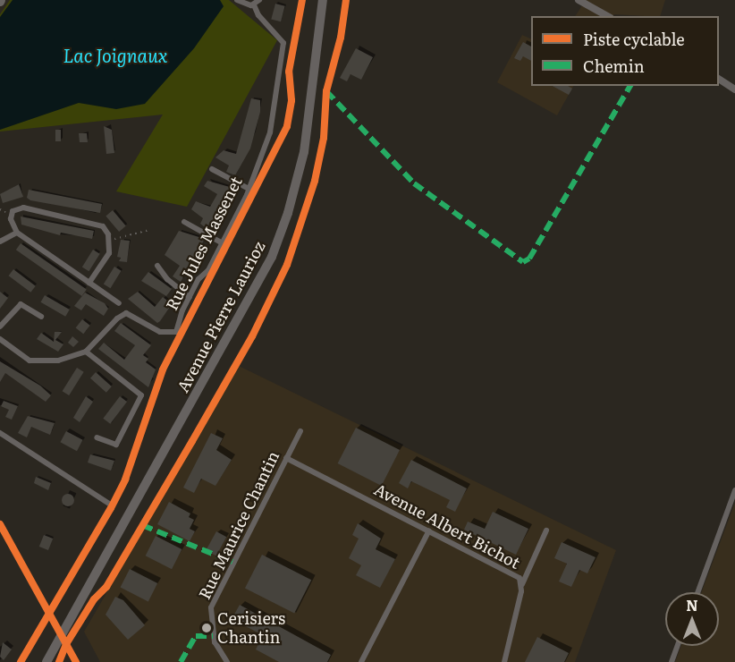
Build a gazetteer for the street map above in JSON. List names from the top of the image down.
{
  "streets": {
    "main road": ["Avenue Pierre Laurioz"],
    "street": ["Rue Jules Massenet", "Rue Maurice Chantin", "Avenue Albert Bichot"]
  },
  "crossings": [
    ["Rue Maurice Chantin", "Avenue Albert Bichot"]
  ],
  "water": ["Lac Joignaux"],
  "places": ["Cerisiers Chantin"],
  "legend": ["Piste cyclable", "Chemin"],
  "north": "top"
}
